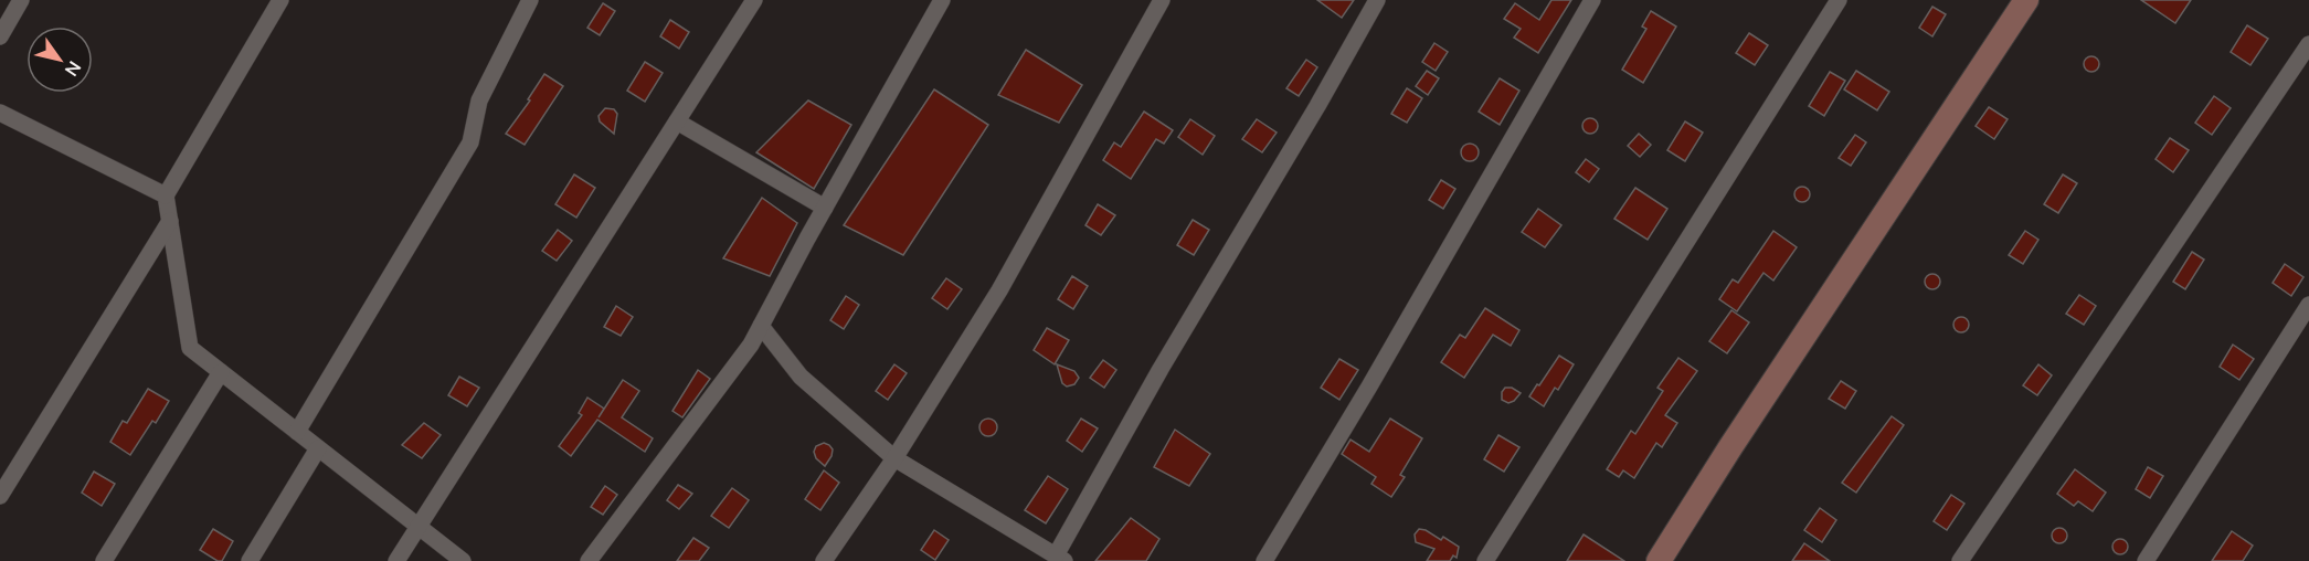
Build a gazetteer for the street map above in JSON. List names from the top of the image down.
{
  "north": "bottom right"
}
